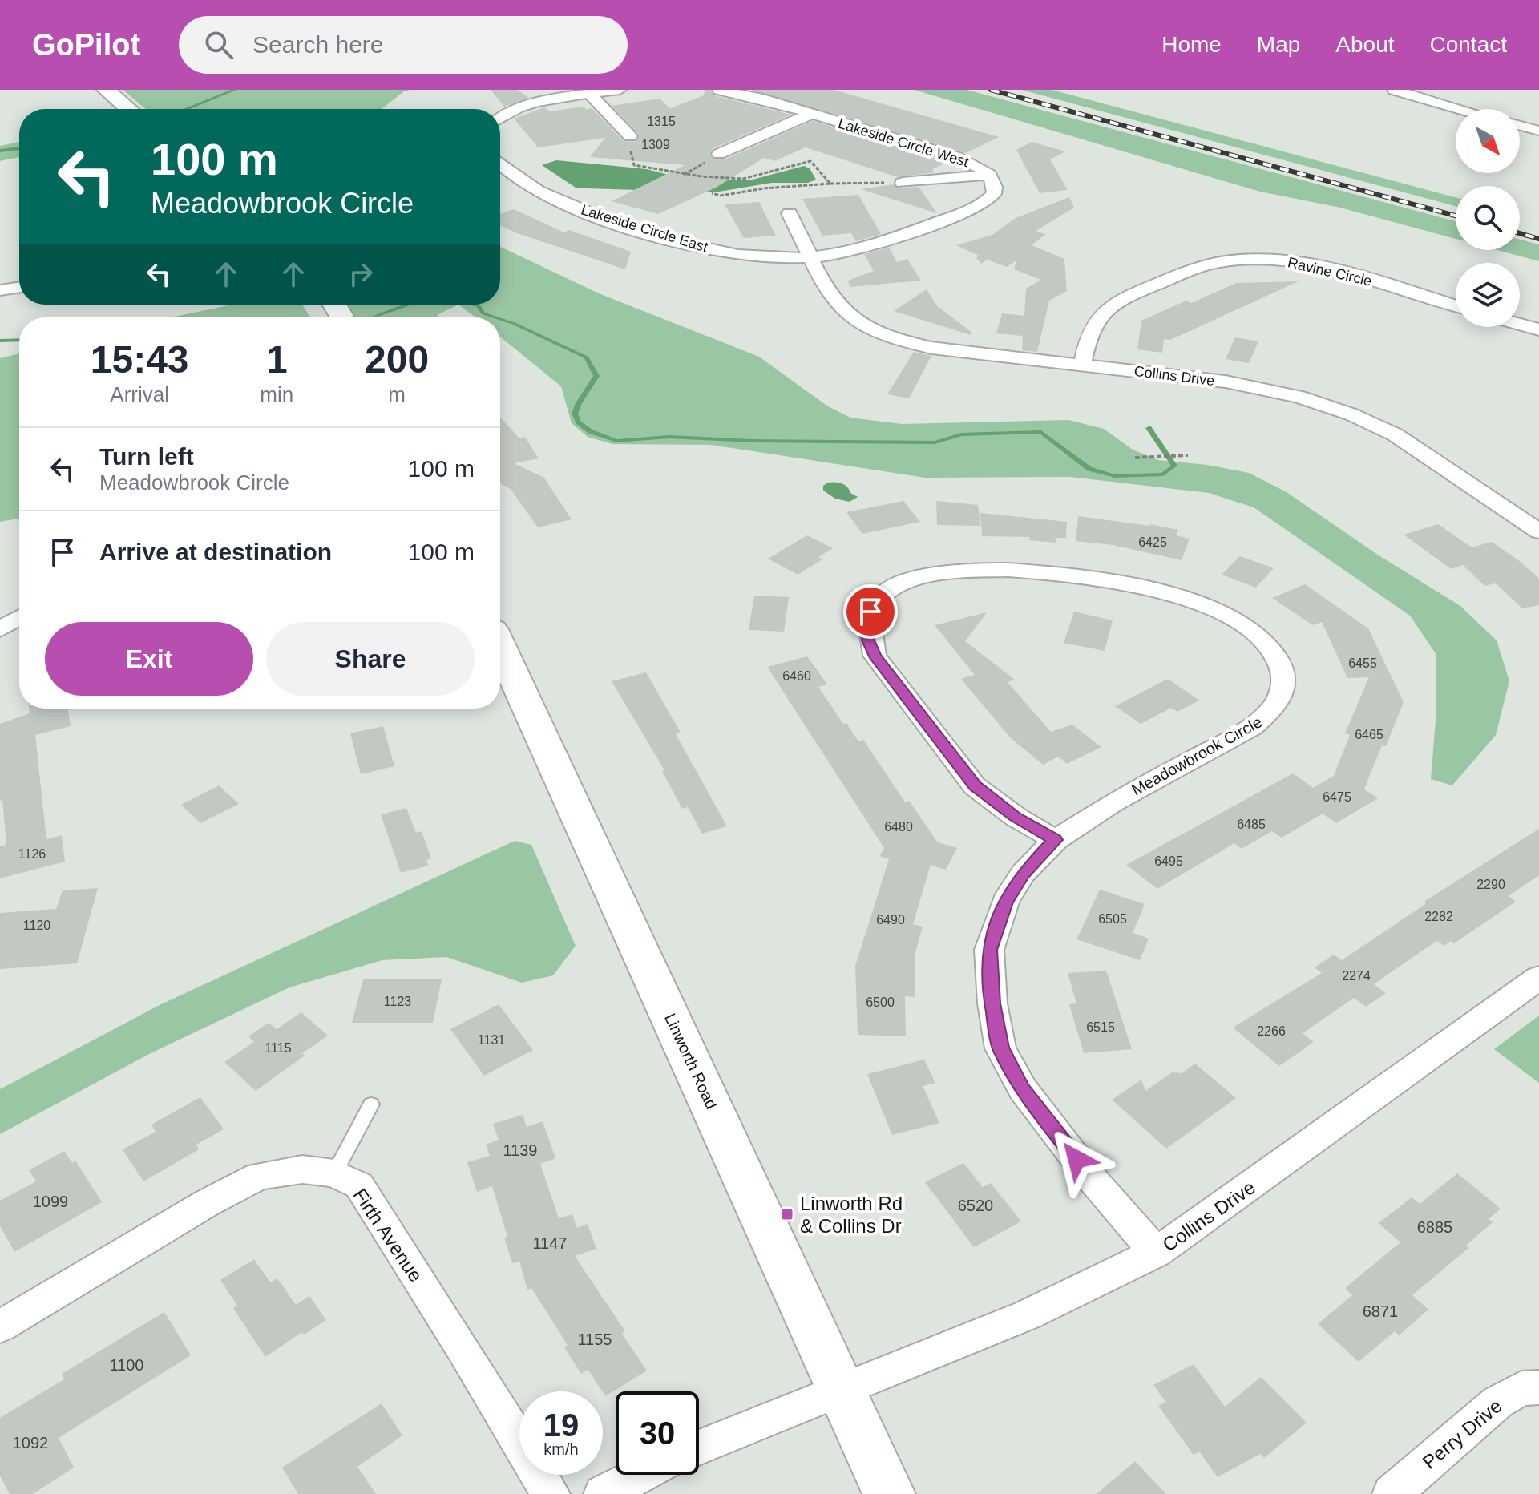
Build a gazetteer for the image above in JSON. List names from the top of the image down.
{
  "streets": {
    "main road": ["Linworth Road"],
    "street": [
      "Lakeside Circle West",
      "Lakeside Circle East",
      "Ravine Circle",
      "Collins Drive",
      "Meadowbrook Circle",
      "Firth Avenue",
      "Perry Drive"
    ]
  },
  "crossings": [
    ["Lakeside Circle West", "Lakeside Circle East"],
    ["Lakeside Circle West", "Collins Drive"],
    ["Lakeside Circle East", "Collins Drive"],
    ["Ravine Circle", "Collins Drive"],
    ["Collins Drive", "Meadowbrook Circle"],
    ["Collins Drive", "Linworth Road"]
  ],
  "places": {
    "transit": ["Linworth Rd & Collins Dr"]
  },
  "house_numbers": [
    "1315",
    "1309",
    "6425",
    "6455",
    "6460",
    "6465",
    "6475",
    "6485",
    "6480",
    "1126",
    "6495",
    "2290",
    "2282",
    "6505",
    "6490",
    "1120",
    "2274",
    "1123",
    "6500",
    "6515",
    "2266",
    "1131",
    "1115",
    "1139",
    "1099",
    "6520",
    "6885",
    "1147",
    "6871",
    "1155",
    "1100",
    "1092"
  ],
  "north": "bottom right",
  "page": {
    "header": "GoPilot",
    "search": "Search here",
    "nav": [
      "Home",
      "Map",
      "About",
      "Contact"
    ],
    "turn": ["100 m", "Meadowbrook Circle"],
    "eta": [
      "15:43",
      "Arrival",
      "1",
      "min",
      "200",
      "m"
    ],
    "list": [
      {
        "name": "Turn left",
        "note": "Meadowbrook Circle",
        "value": "100 m"
      },
      {
        "name": "Arrive at destination",
        "value": "100 m"
      }
    ],
    "buttons": ["Exit", "Share"],
    "speed": "19 km/h",
    "limit": "30"
  }
}
